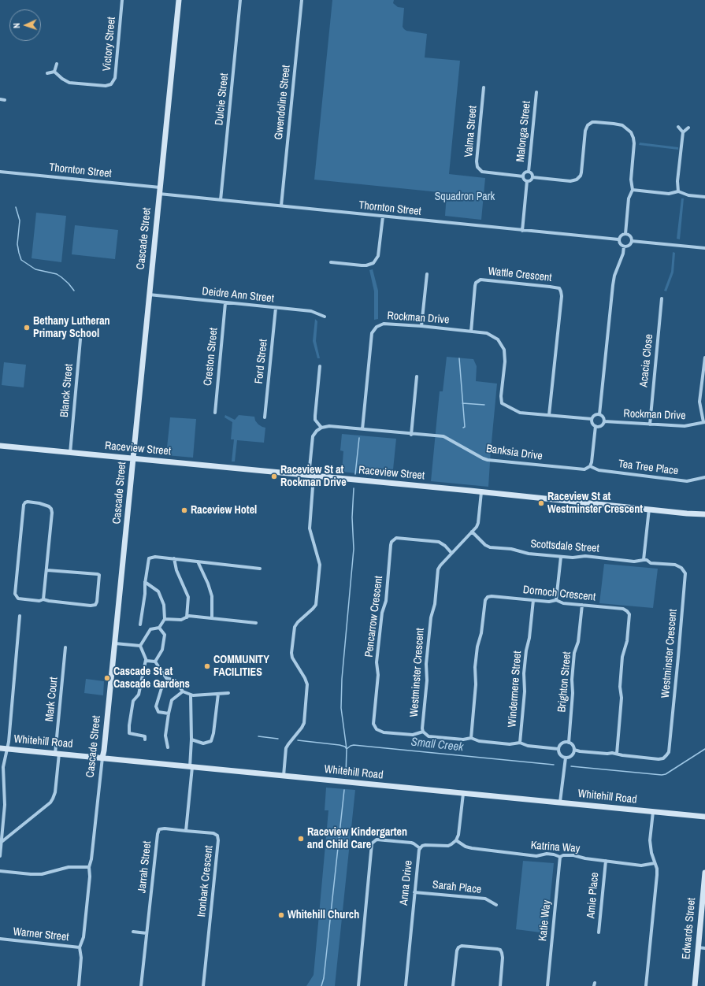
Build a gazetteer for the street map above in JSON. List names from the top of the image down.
{
  "streets": {
    "street": [
      "Victory Street",
      "Dulcie Street",
      "Gwendoline Street",
      "Valma Street",
      "Malonga Street",
      "Thornton Street",
      "Cascade Street",
      "Wattle Crescent",
      "Deidre Ann Street",
      "Rockman Drive",
      "Creston Street",
      "Acacia Close",
      "Ford Street",
      "Blanck Street",
      "Raceview Street",
      "Banksia Drive",
      "Tea Tree Place",
      "Scottsdale Street",
      "Dornoch Crescent",
      "Pencarrow Crescent",
      "Westminster Crescent",
      "Brighton Street",
      "Windermere Street",
      "Mark Court",
      "Whitehill Road",
      "Katrina Way",
      "Jarrah Street",
      "Ironbark Crescent",
      "Anna Drive",
      "Sarah Place",
      "Amie Place",
      "Katie Way",
      "Edwards Street",
      "Warner Street"
    ]
  },
  "crossings": [
    ["Dulcie Street", "Thornton Street"],
    ["Gwendoline Street", "Thornton Street"],
    ["Valma Street", "Malonga Street"],
    ["Thornton Street", "Cascade Street"],
    ["Cascade Street", "Deidre Ann Street"],
    ["Cascade Street", "Raceview Street"],
    ["Cascade Street", "Whitehill Road"],
    ["Cascade Street", "Warner Street"],
    ["Wattle Crescent", "Rockman Drive"],
    ["Deidre Ann Street", "Creston Street"],
    ["Deidre Ann Street", "Ford Street"],
    ["Rockman Drive", "Acacia Close"],
    ["Rockman Drive", "Banksia Drive"],
    ["Blanck Street", "Raceview Street"],
    ["Raceview Street", "Westminster Crescent"],
    ["Banksia Drive", "Tea Tree Place"],
    ["Scottsdale Street", "Westminster Crescent"],
    ["Dornoch Crescent", "Westminster Crescent"],
    ["Dornoch Crescent", "Brighton Street"],
    ["Dornoch Crescent", "Windermere Street"],
    ["Pencarrow Crescent", "Westminster Crescent"],
    ["Westminster Crescent", "Brighton Street"],
    ["Westminster Crescent", "Windermere Street"],
    ["Mark Court", "Whitehill Road"],
    ["Katrina Way", "Anna Drive"],
    ["Katrina Way", "Amie Place"],
    ["Katrina Way", "Katie Way"],
    ["Jarrah Street", "Ironbark Crescent"],
    ["Anna Drive", "Sarah Place"]
  ],
  "water": ["Small Creek"],
  "parks": ["Squadron Park"],
  "places": [
    "Bethany Lutheran Primary School",
    "Raceview St at Rockman Drive",
    "Raceview St at Westminster Crescent",
    "Raceview Hotel",
    "COMMUNITY FACILITIES",
    "Cascade St at Cascade Gardens",
    "Raceview Kindergarten and Child Care",
    "Whitehill Church"
  ],
  "north": "left"
}
